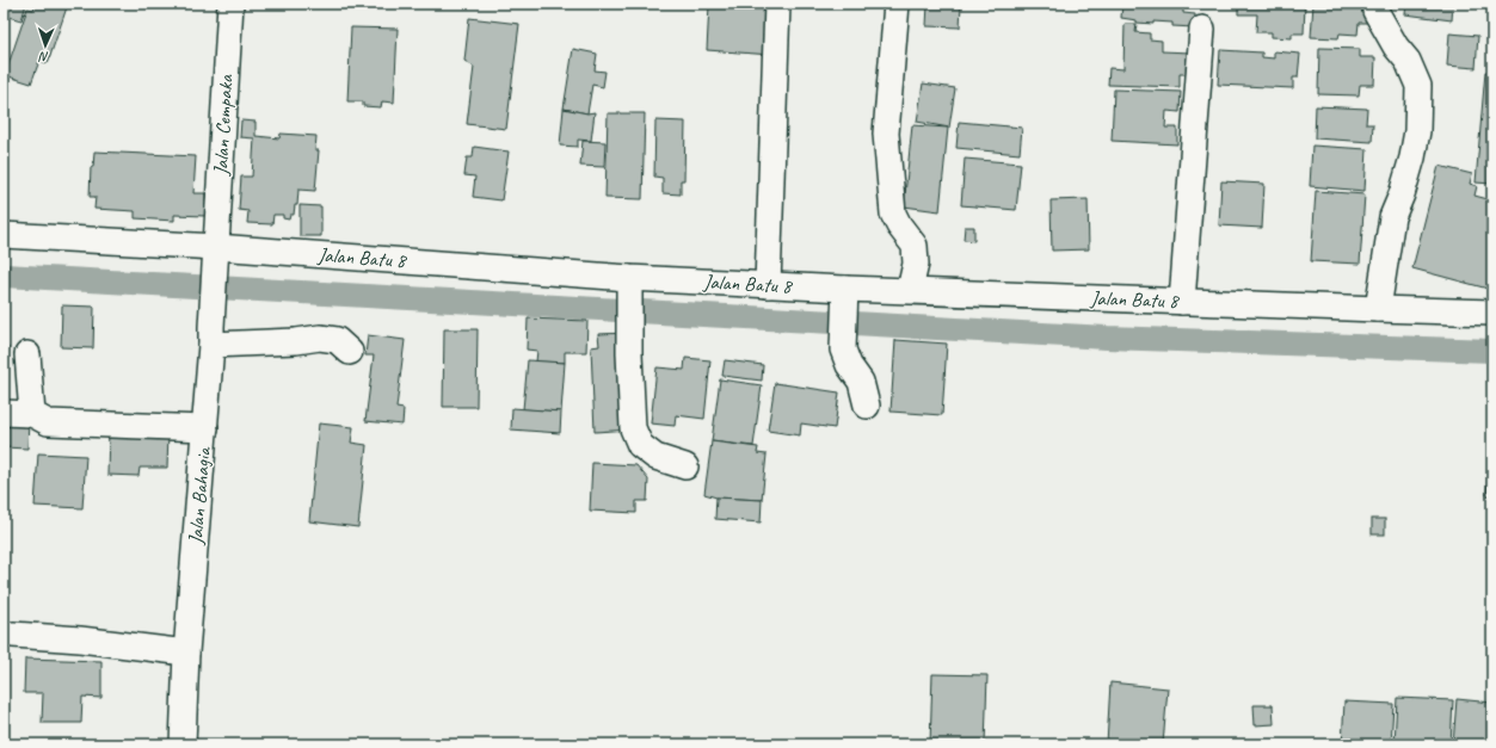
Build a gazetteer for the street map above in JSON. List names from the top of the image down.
{
  "streets": {
    "street": ["Jalan Cempaka", "Jalan Batu 8", "Jalan Bahagia"]
  },
  "crossings": [
    ["Jalan Cempaka", "Jalan Batu 8"],
    ["Jalan Cempaka", "Jalan Bahagia"],
    ["Jalan Batu 8", "Jalan Bahagia"]
  ],
  "north": "bottom"
}
